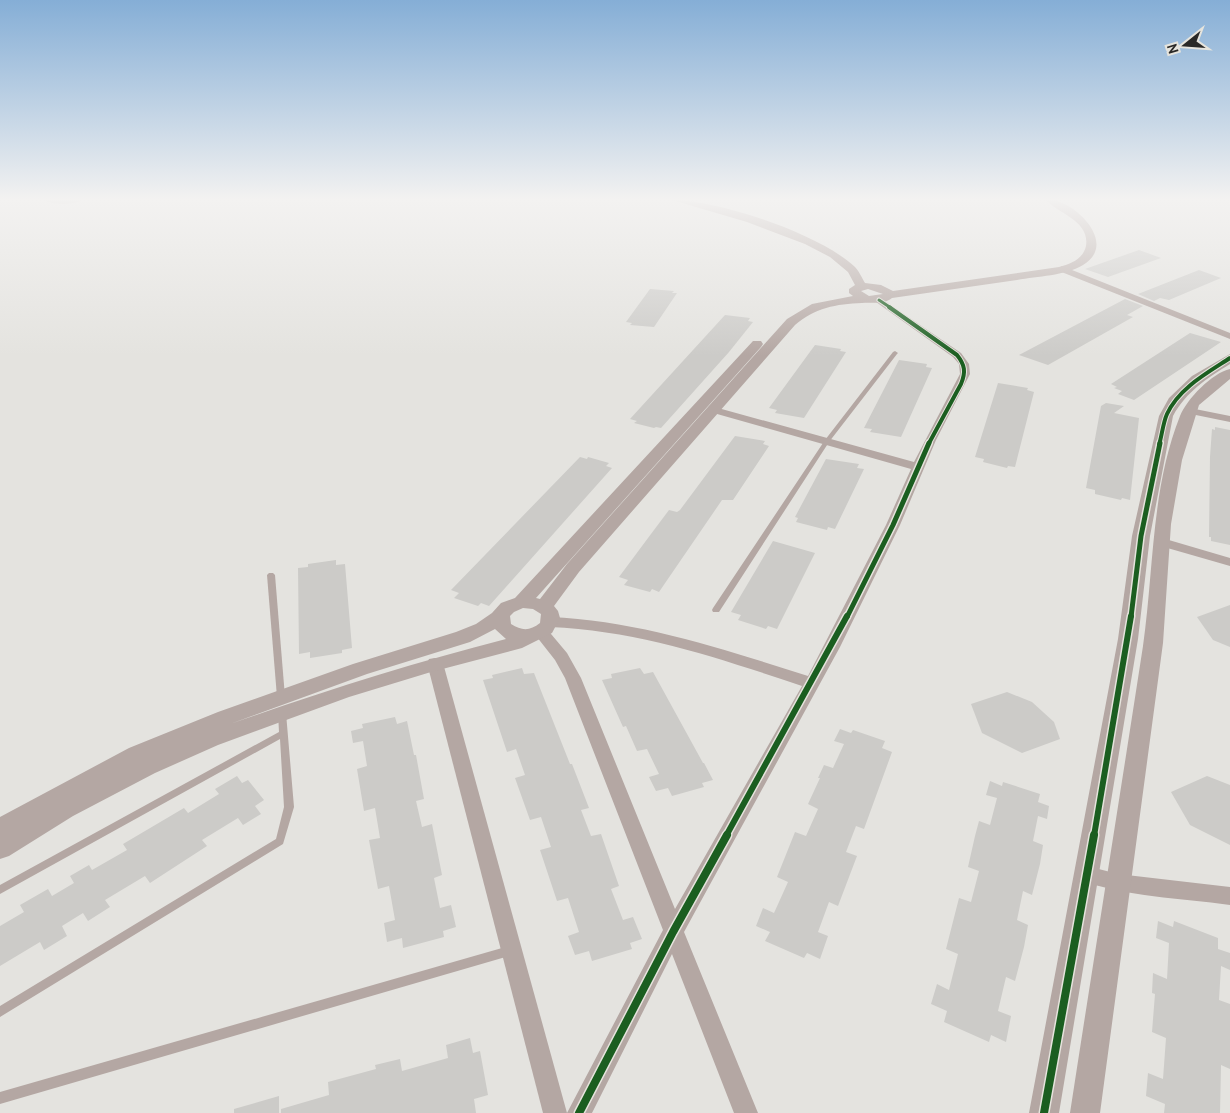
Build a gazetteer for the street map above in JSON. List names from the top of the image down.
{
  "north": "left"
}
